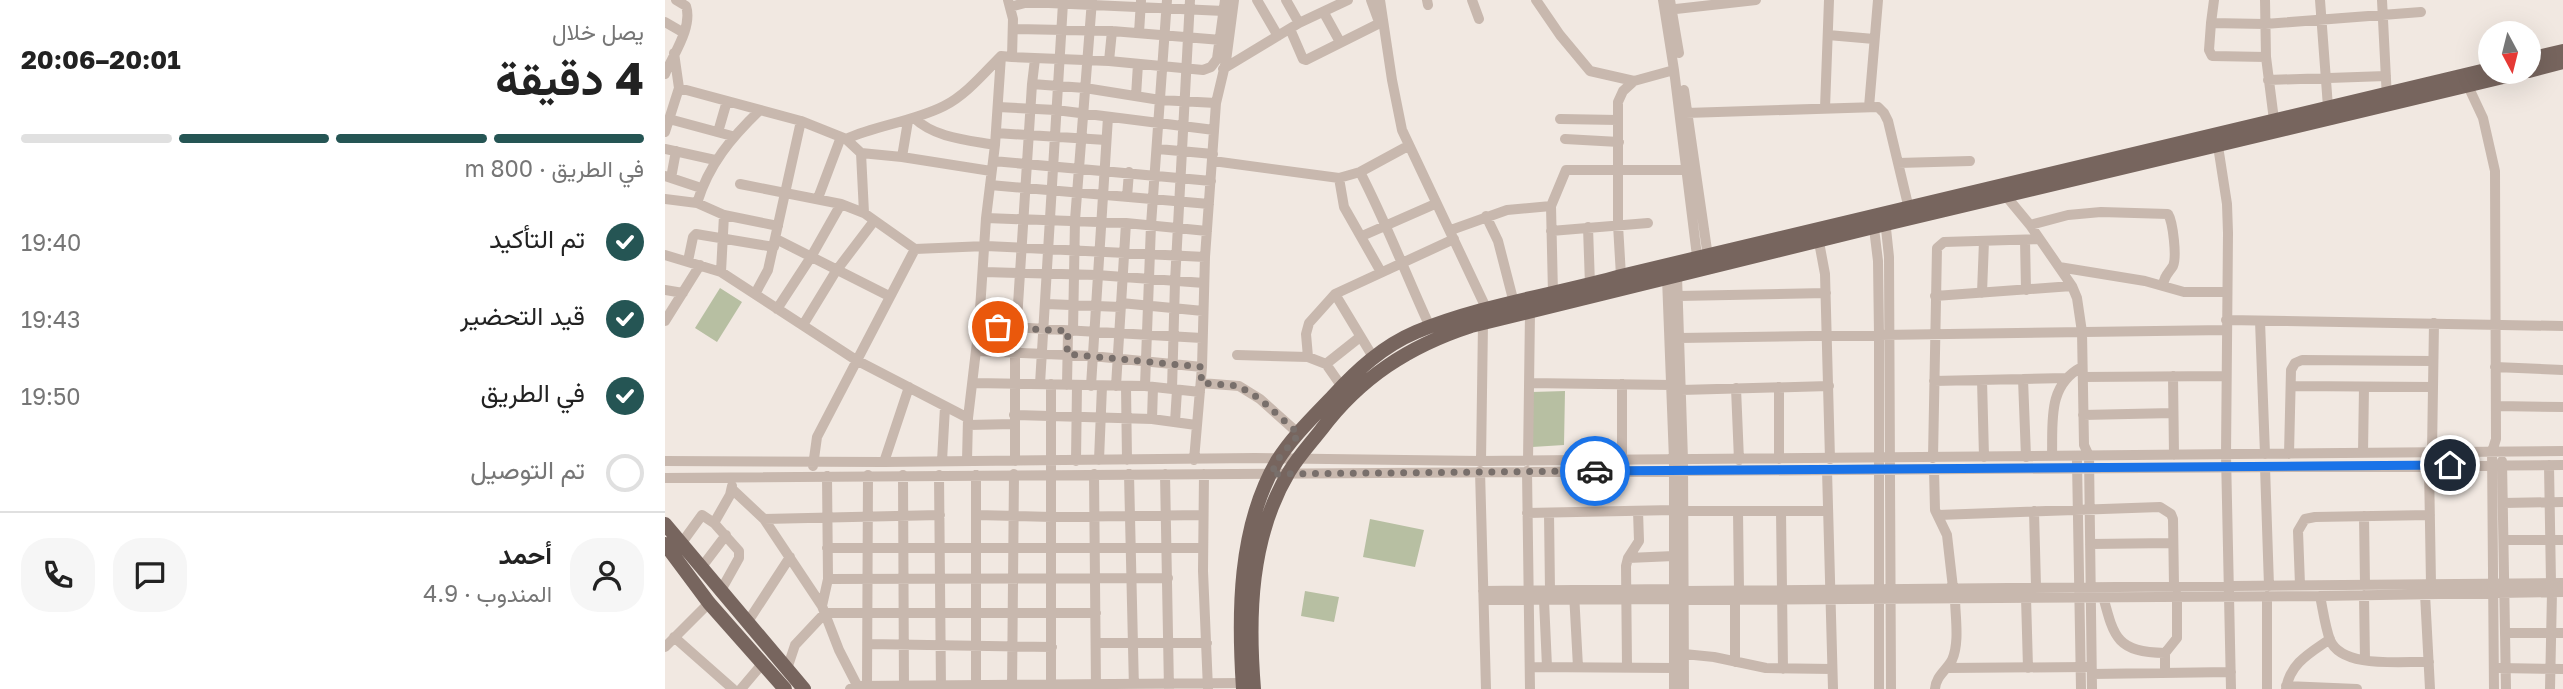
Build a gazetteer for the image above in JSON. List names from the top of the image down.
{
  "north": "bottom",
  "page": {
    "heading": ["4 دقيقة", "يصل خلال", "20:01–20:06"],
    "panel": ["أحمد", "المندوب · 4.9"],
    "bar": "في الطريق · 800 m",
    "list": [
      ["تم التأكيد", "19:40"],
      ["قيد التحضير", "19:43"],
      ["في الطريق", "19:50"],
      "تم التوصيل"
    ]
  }
}
